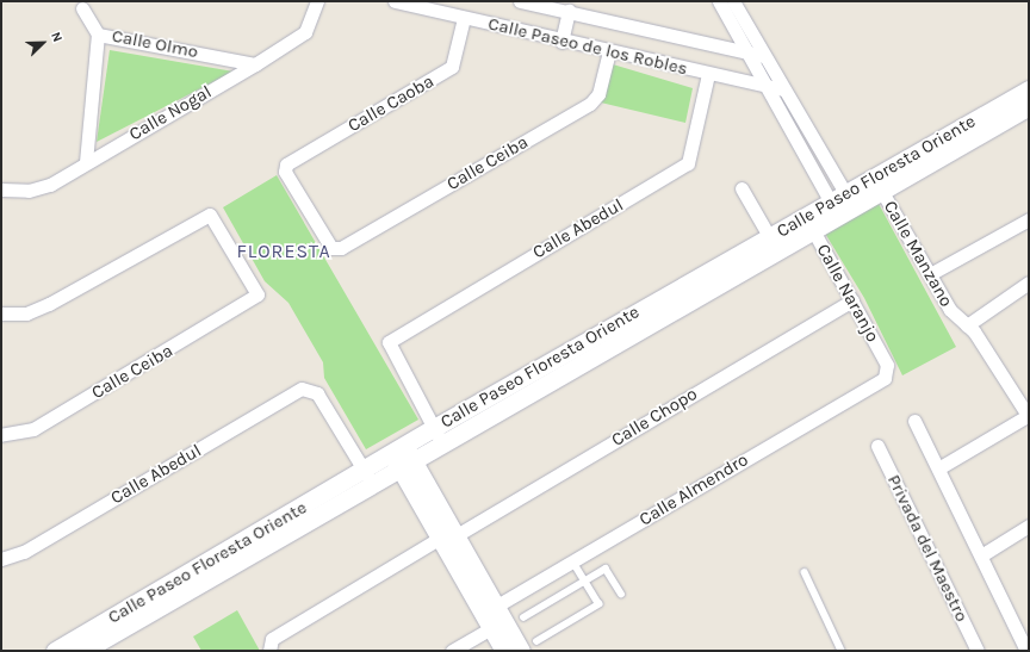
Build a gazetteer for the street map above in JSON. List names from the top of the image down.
{
  "streets": {
    "main road": ["Calle Paseo Floresta Oriente"],
    "street": [
      "Calle Olmo",
      "Calle Paseo de los Robles",
      "Calle Caoba",
      "Calle Nogal",
      "Calle Ceiba",
      "Calle Abedul",
      "Calle Manzano",
      "Calle Naranjo",
      "Calle Chopo",
      "Calle Almendro",
      "Privada del Maestro"
    ]
  },
  "crossings": [
    ["Calle Olmo", "Calle Nogal"],
    ["Calle Paseo de los Robles", "Calle Caoba"],
    ["Calle Paseo de los Robles", "Calle Ceiba"],
    ["Calle Paseo de los Robles", "Calle Abedul"],
    ["Calle Caoba", "Calle Ceiba"],
    ["Calle Paseo Floresta Oriente", "Calle Abedul"],
    ["Calle Paseo Floresta Oriente", "Calle Manzano"],
    ["Calle Paseo Floresta Oriente", "Calle Naranjo"],
    ["Calle Naranjo", "Calle Chopo"],
    ["Calle Naranjo", "Calle Almendro"]
  ],
  "districts": ["FLORESTA"],
  "north": "top right"
}
